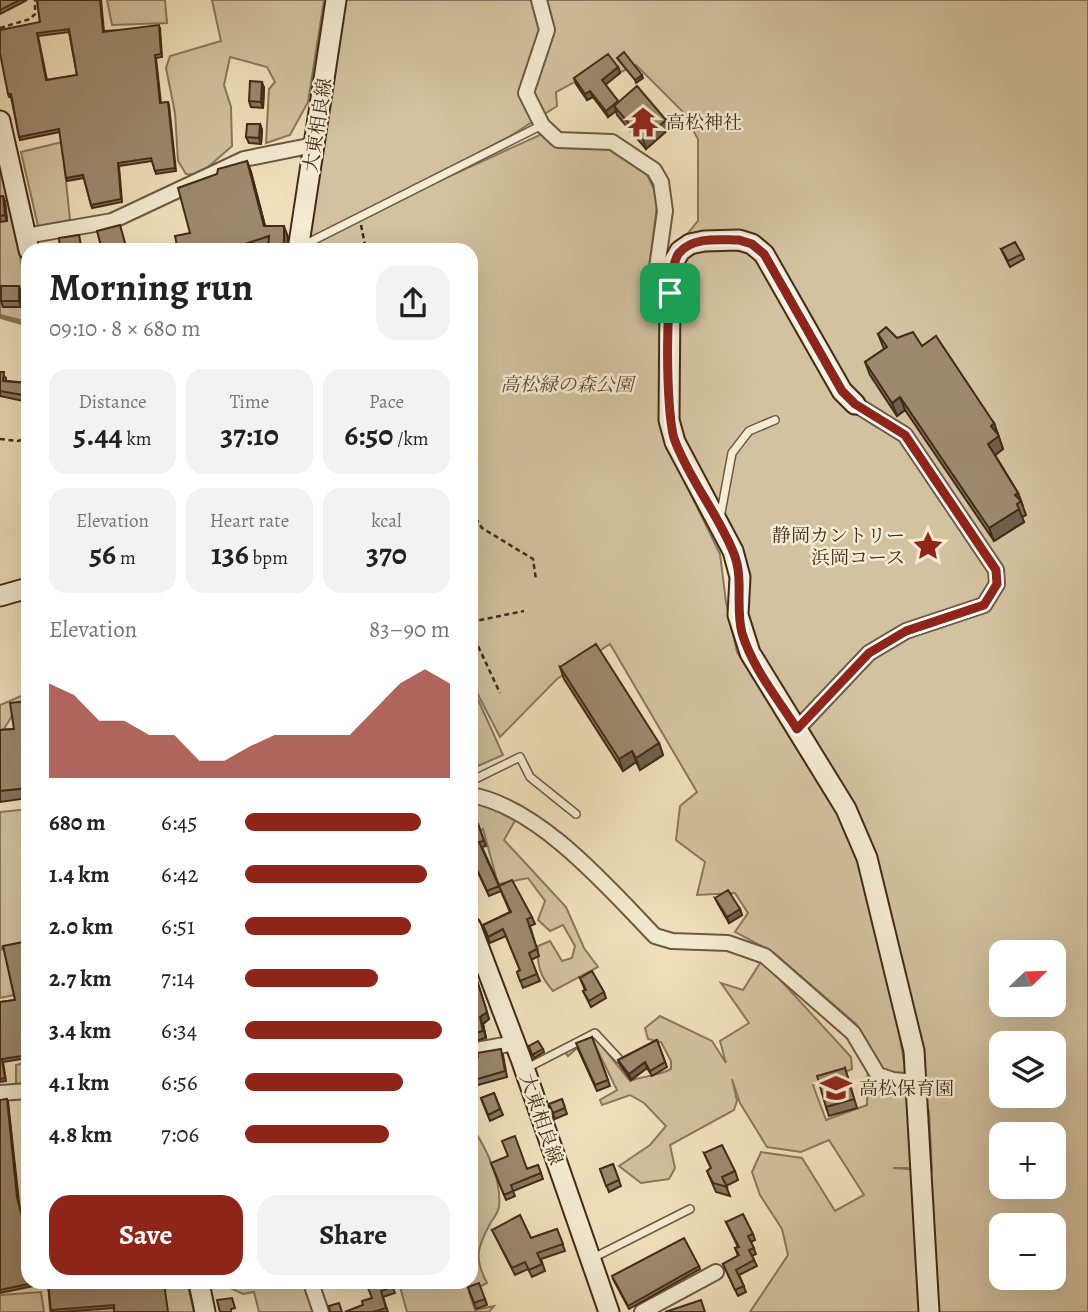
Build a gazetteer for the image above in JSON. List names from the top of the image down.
{
  "streets": {
    "street": ["大東相良線"]
  },
  "parks": ["高松緑の森公園"],
  "places": {
    "temple": ["高松神社"],
    "place": ["静岡カントリー 浜岡コース"],
    "school or university": ["高松保育園"]
  },
  "north": "top right",
  "page": {
    "heading": ["Morning run", "09:10 · 8 × 680 m"],
    "stats": [
      ["Distance", "5.44 km"],
      ["Time", "37:10"],
      ["Pace", "6:50 /km"],
      ["Elevation", "56 m"],
      ["Heart rate", "136 bpm"],
      ["kcal", "370"]
    ],
    "chart": ["Elevation", "83–90 m"],
    "list": [
      {
        "name": "680 m",
        "note": "6:45"
      },
      {
        "name": "1.4 km",
        "note": "6:42"
      },
      {
        "name": "2.0 km",
        "note": "6:51"
      },
      {
        "name": "2.7 km",
        "note": "7:14"
      },
      {
        "name": "3.4 km",
        "note": "6:34"
      },
      {
        "name": "4.1 km",
        "note": "6:56"
      },
      {
        "name": "4.8 km",
        "note": "7:06"
      }
    ],
    "map_buttons": ["+", "−"],
    "buttons": ["Save", "Share"]
  }
}
